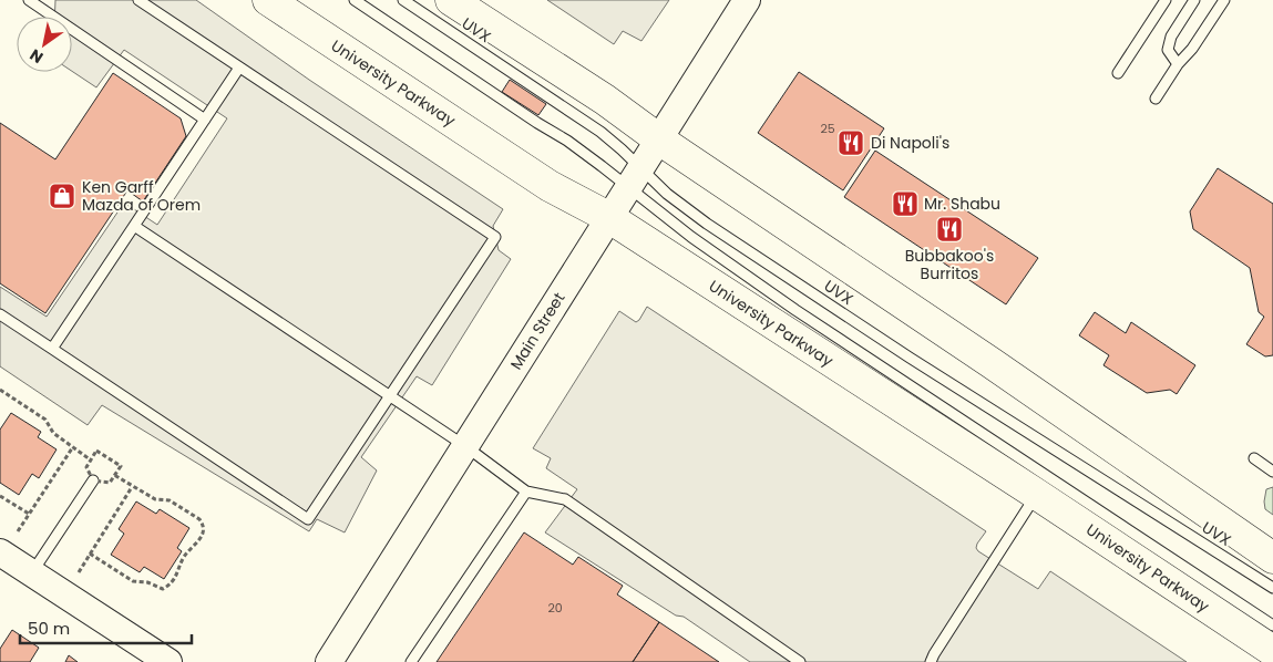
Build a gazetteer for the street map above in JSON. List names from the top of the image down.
{
  "streets": {
    "main road": ["University Parkway"],
    "street": ["Main Street"],
    "lane": ["UVX"]
  },
  "crossings": [
    ["UVX", "Main Street"],
    ["University Parkway", "Main Street"]
  ],
  "places": {
    "restaurant": ["Di Napoli's", "Mr. Shabu", "Bubbakoo's Burritos"],
    "shop": ["Ken Garff Mazda of Orem"]
  },
  "house_numbers": ["25", "20"],
  "scale_bar": "50 m",
  "north": "bottom left"
}
